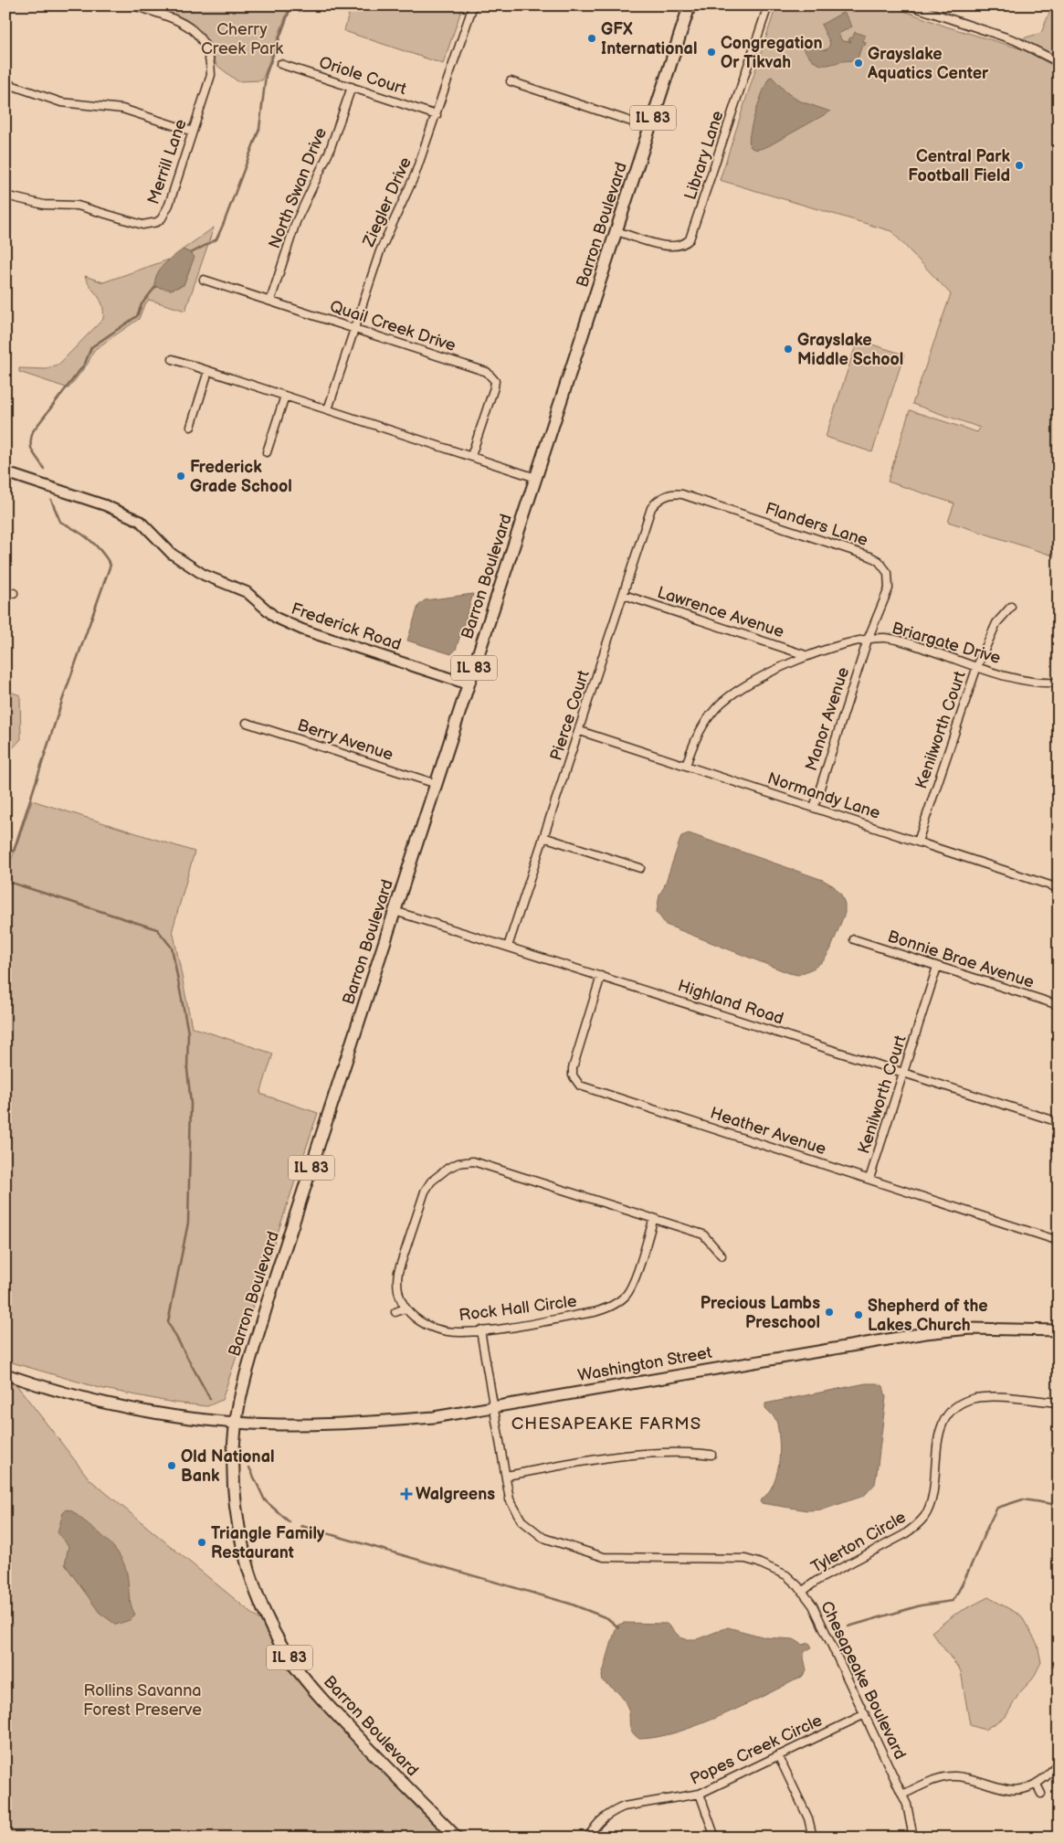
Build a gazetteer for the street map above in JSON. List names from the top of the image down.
{
  "streets": {
    "main road": ["IL 83", "Barron Boulevard", "Washington Street"],
    "street": [
      "Oriole Court",
      "Library Lane",
      "Merrill Lane",
      "North Swan Drive",
      "Ziegler Drive",
      "Quail Creek Drive",
      "Flanders Lane",
      "Lawrence Avenue",
      "Frederick Road",
      "Briargate Drive",
      "Pierce Court",
      "Manor Avenue",
      "Kenilworth Court",
      "Berry Avenue",
      "Normandy Lane",
      "Bonnie Brae Avenue",
      "Highland Road",
      "Heather Avenue",
      "Rock Hall Circle",
      "Tylerton Circle",
      "Chesapeake Boulevard",
      "Popes Creek Circle"
    ]
  },
  "crossings": [
    ["Oriole Court", "North Swan Drive"],
    ["Oriole Court", "Ziegler Drive"],
    ["Library Lane", "Barron Boulevard"],
    ["North Swan Drive", "Quail Creek Drive"],
    ["Ziegler Drive", "Quail Creek Drive"],
    ["Barron Boulevard", "Frederick Road"],
    ["Barron Boulevard", "Berry Avenue"],
    ["Barron Boulevard", "Highland Road"],
    ["Barron Boulevard", "Washington Street"],
    ["Flanders Lane", "Briargate Drive"],
    ["Flanders Lane", "Pierce Court"],
    ["Flanders Lane", "Manor Avenue"],
    ["Lawrence Avenue", "Briargate Drive"],
    ["Lawrence Avenue", "Pierce Court"],
    ["Briargate Drive", "Manor Avenue"],
    ["Briargate Drive", "Kenilworth Court"],
    ["Briargate Drive", "Normandy Lane"],
    ["Pierce Court", "Normandy Lane"],
    ["Pierce Court", "Highland Road"],
    ["Manor Avenue", "Normandy Lane"],
    ["Kenilworth Court", "Normandy Lane"],
    ["Kenilworth Court", "Bonnie Brae Avenue"],
    ["Kenilworth Court", "Highland Road"],
    ["Kenilworth Court", "Heather Avenue"],
    ["Highland Road", "Heather Avenue"],
    ["Rock Hall Circle", "Chesapeake Boulevard"],
    ["Washington Street", "Chesapeake Boulevard"],
    ["Tylerton Circle", "Chesapeake Boulevard"],
    ["Chesapeake Boulevard", "Popes Creek Circle"]
  ],
  "districts": ["CHESAPEAKE FARMS"],
  "parks": ["Cherry Creek Park", "Rollins Savanna Forest Preserve"],
  "places": {
    "other": [
      "GFX International",
      "Congregation Or Tikvah",
      "Grayslake Aquatics Center",
      "Central Park Football Field",
      "Grayslake Middle School",
      "Frederick Grade School",
      "Precious Lambs Preschool",
      "Shepherd of the Lakes Church",
      "Old National Bank",
      "Triangle Family Restaurant"
    ],
    "health": ["Walgreens"]
  }
}
